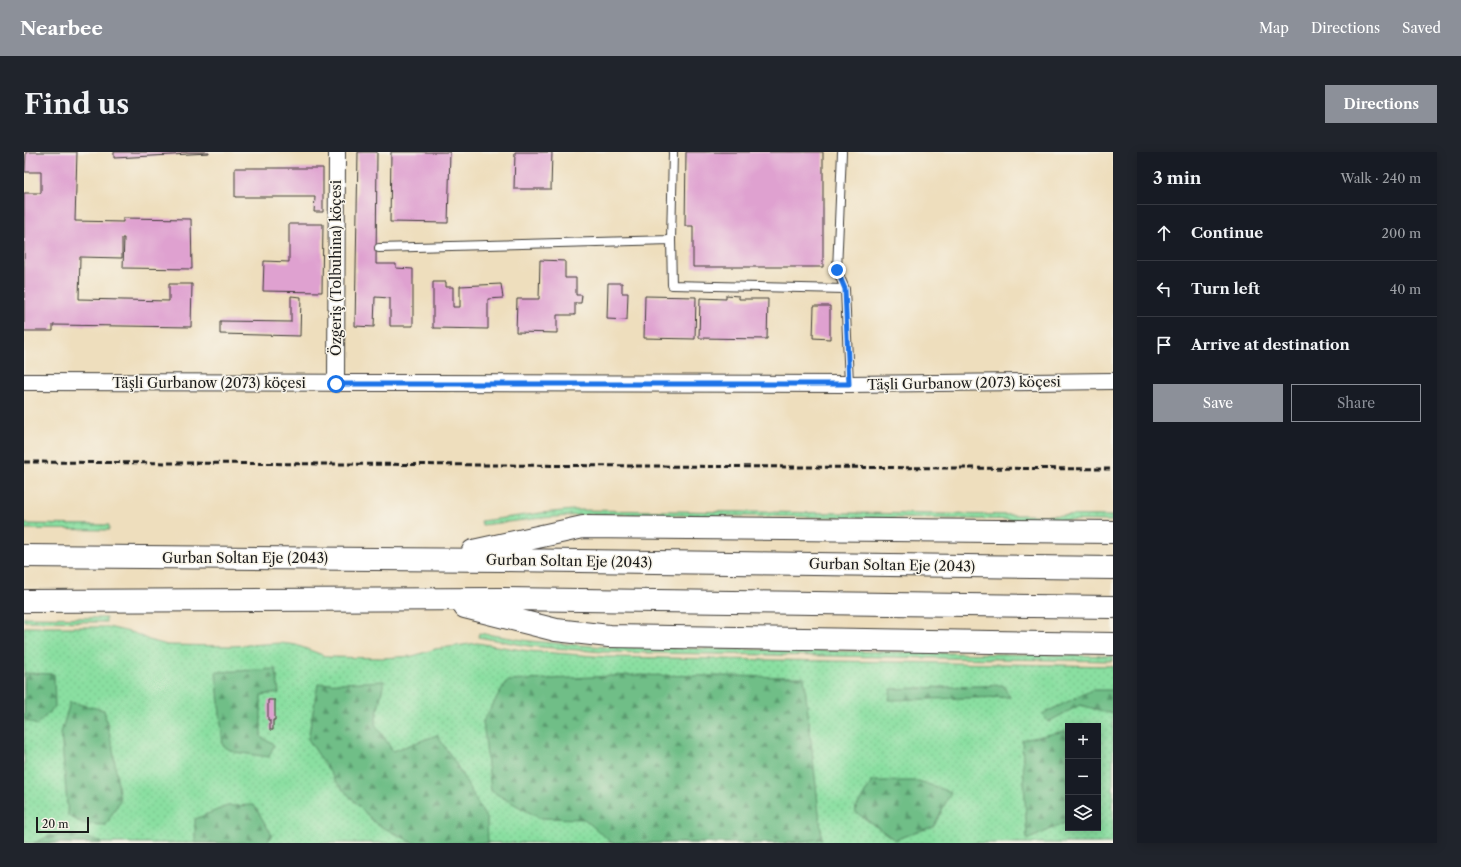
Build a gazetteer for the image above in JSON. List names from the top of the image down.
{
  "streets": {
    "highway": ["Gurban Soltan Eje (2043)"],
    "street": ["Özgeriş (Tolbuhina) köçesi", "Täşli Gurbanow (2073) köçesi"]
  },
  "crossings": [
    ["Özgeriş (Tolbuhina) köçesi", "Täşli Gurbanow (2073) köçesi"]
  ],
  "scale_bar": "20 m",
  "page": {
    "header": "Nearbee",
    "nav": ["Map", "Directions", "Saved"],
    "buttons": [
      "Directions",
      ["Save", "Share"]
    ],
    "title": "Find us",
    "heading": ["3 min", "Walk · 240 m"],
    "list": [
      ["Continue", "200 m"],
      ["Turn left", "40 m"],
      "Arrive at destination"
    ],
    "map_buttons": ["+", "−"],
    "scale": "20 m"
  }
}
